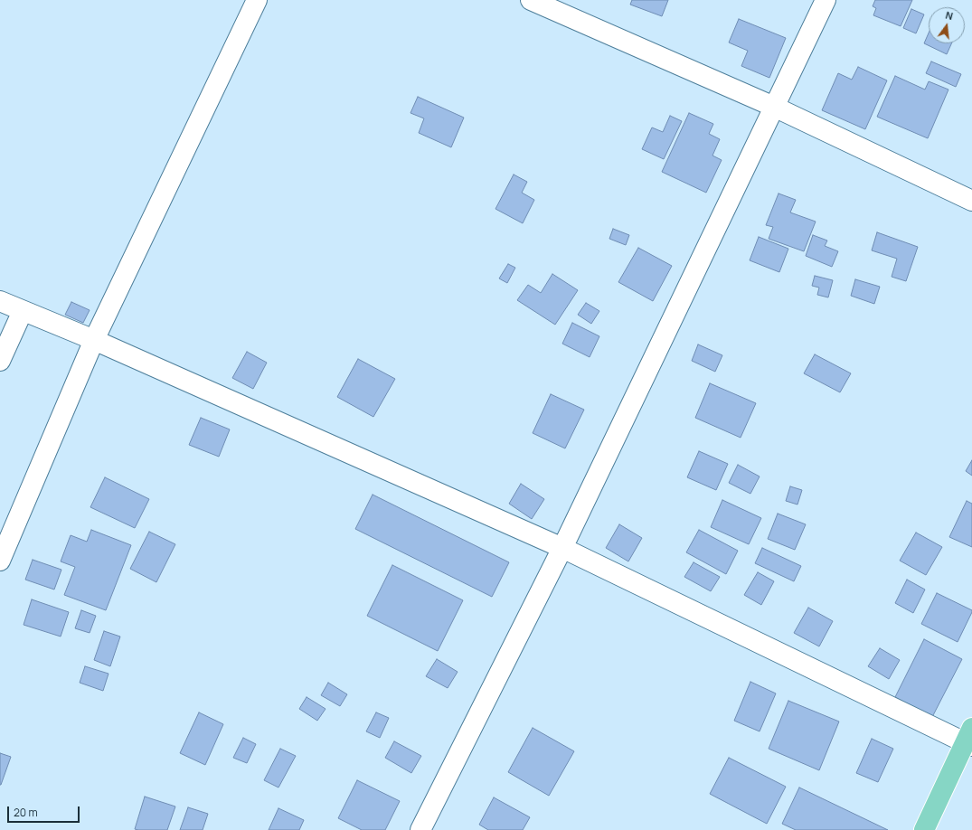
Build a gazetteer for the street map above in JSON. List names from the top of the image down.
{
  "scale_bar": "20 m",
  "north": "top"
}
